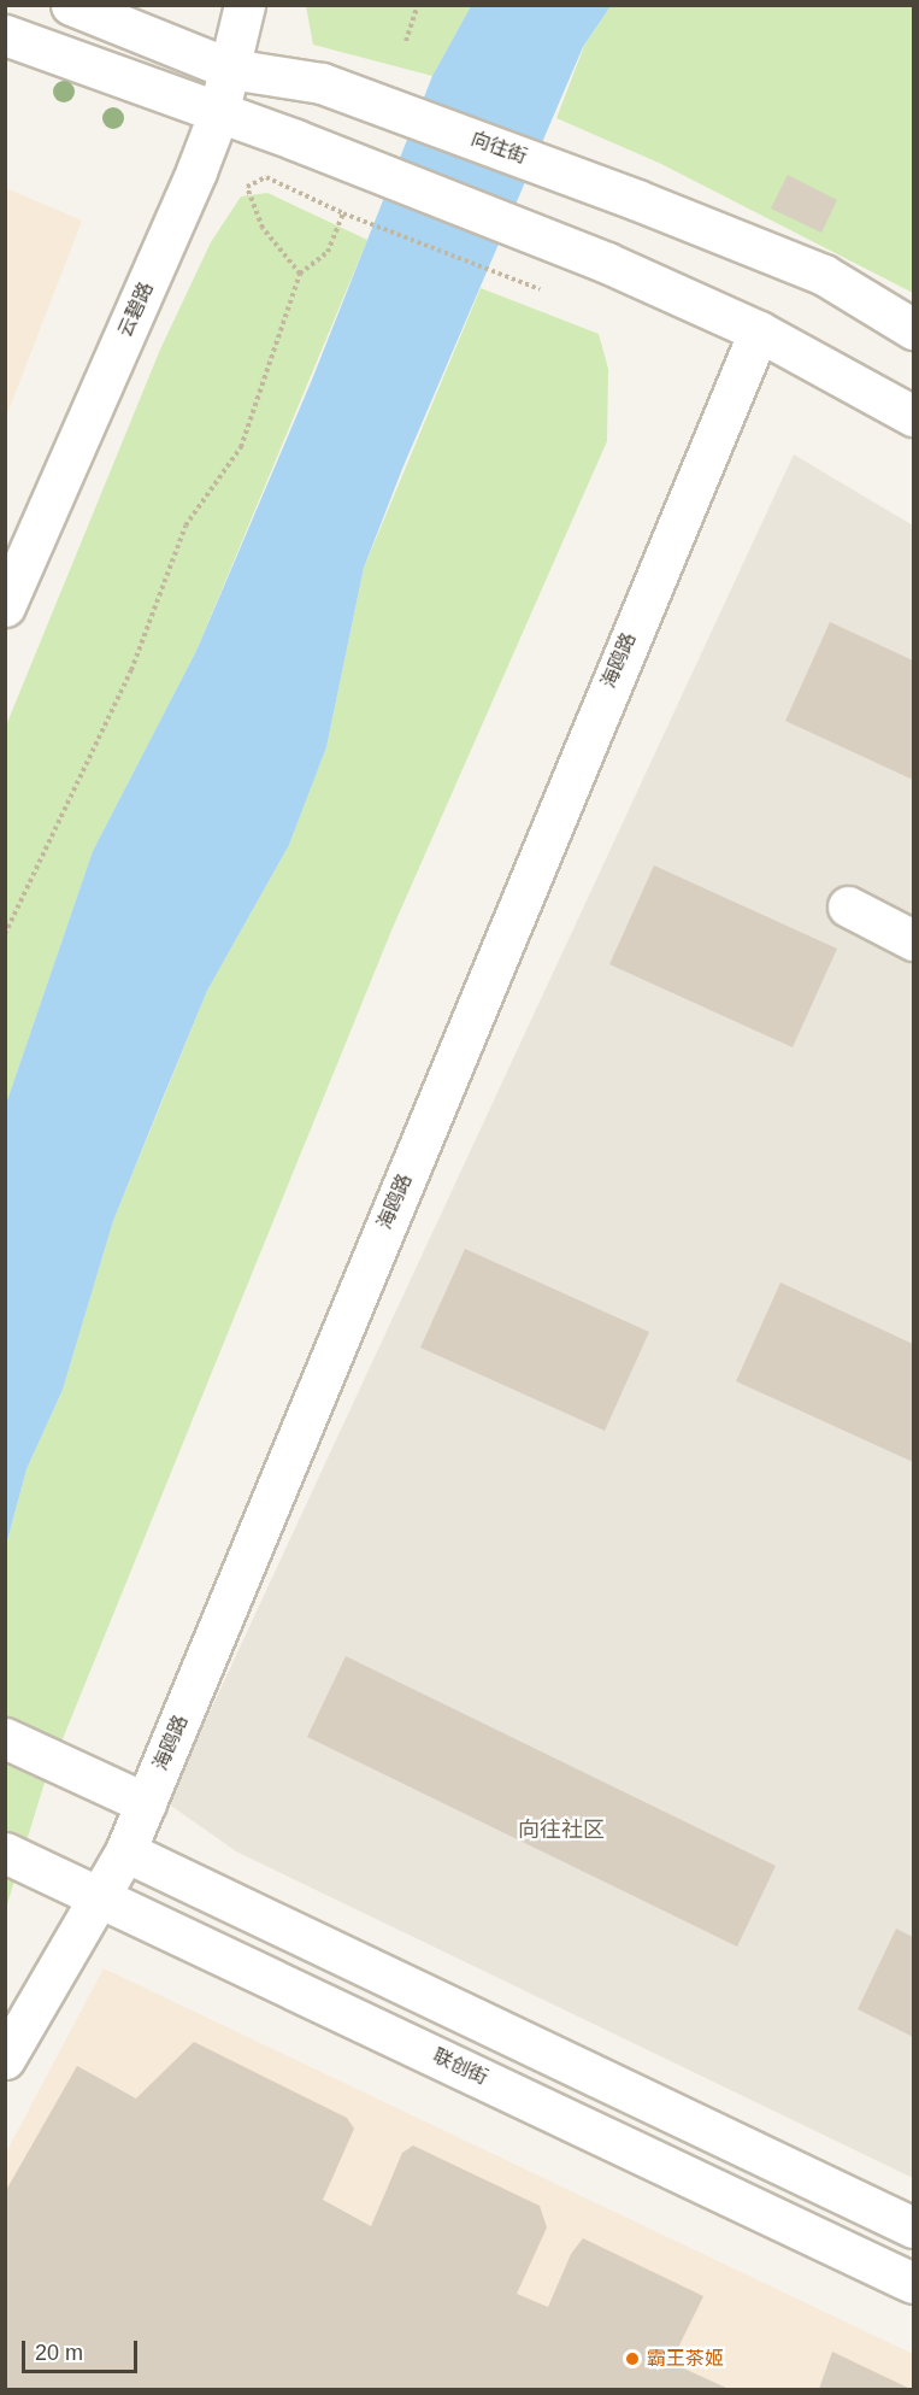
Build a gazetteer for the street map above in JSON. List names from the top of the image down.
{
  "streets": {
    "street": [
      "向往街",
      "云碧路",
      "海鸥路",
      "联创街"
    ]
  },
  "crossings": [
    ["向往街", "云碧路"],
    ["海鸥路", "联创街"]
  ],
  "districts": ["向往社区"],
  "places": ["霸王茶姬"],
  "scale_bar": "20 m"
}
